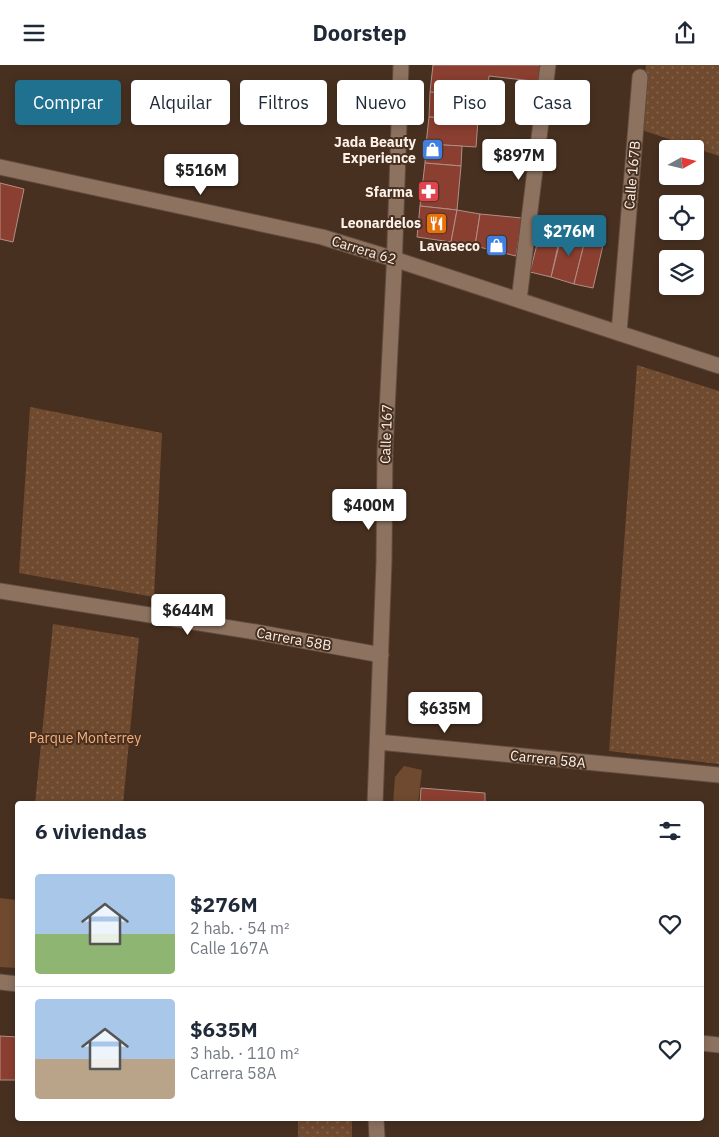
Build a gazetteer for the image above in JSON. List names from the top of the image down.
{
  "streets": {
    "street": [
      "Calle 167B",
      "Carrera 62",
      "Calle 167",
      "Carrera 58B",
      "Carrera 58A"
    ]
  },
  "crossings": [
    ["Calle 167B", "Carrera 62"],
    ["Carrera 62", "Calle 167"],
    ["Calle 167", "Carrera 58B"],
    ["Calle 167", "Carrera 58A"]
  ],
  "parks": ["Parque Monterrey"],
  "places": {
    "shop": ["Jada Beauty Experience", "Lavaseco"],
    "pharmacy": ["Sfarma"],
    "restaurant": ["Leonardelos"]
  },
  "north": "right",
  "page": {
    "header": "Doorstep",
    "chip": [
      "Comprar",
      "Alquilar",
      "Filtros",
      "Nuevo",
      "Piso",
      "Casa"
    ],
    "price": [
      "$897M",
      "$516M",
      "$276M",
      "$400M",
      "$644M",
      "$635M"
    ],
    "heading": "6 viviendas",
    "list": [
      {
        "name": "$276M",
        "note": "2 hab. · 54 m² · Calle 167A"
      },
      {
        "name": "$635M",
        "note": "3 hab. · 110 m² · Carrera 58A"
      }
    ]
  }
}
